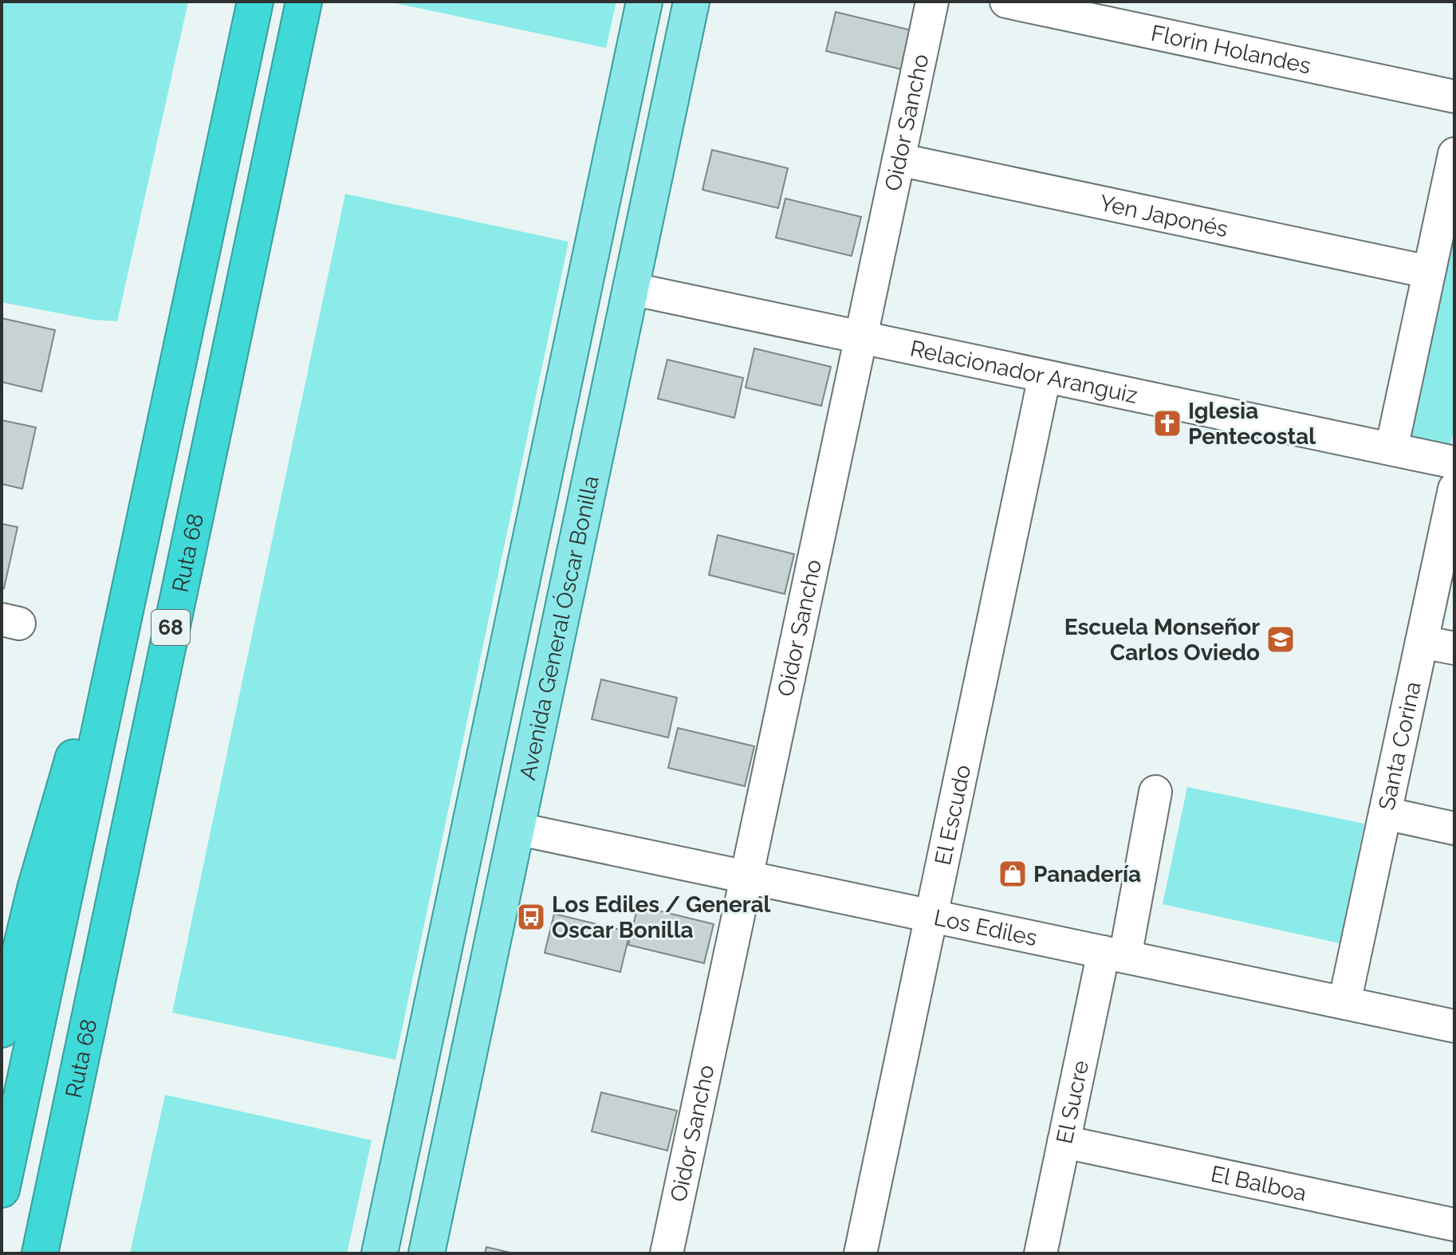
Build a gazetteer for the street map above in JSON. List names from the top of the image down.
{
  "streets": {
    "highway": ["Ruta 68", "68"],
    "main road": ["Avenida General Óscar Bonilla"],
    "street": [
      "Florin Holandes",
      "Oidor Sancho",
      "Yen Japonés",
      "Relacionador Aranguiz",
      "Santa Corina",
      "El Escudo",
      "Los Ediles",
      "El Sucre",
      "El Balboa"
    ]
  },
  "crossings": [
    ["Oidor Sancho", "Yen Japonés"],
    ["Oidor Sancho", "Relacionador Aranguiz"],
    ["Oidor Sancho", "Los Ediles"],
    ["Relacionador Aranguiz", "Avenida General Óscar Bonilla"],
    ["Relacionador Aranguiz", "El Escudo"],
    ["Avenida General Óscar Bonilla", "Los Ediles"],
    ["Santa Corina", "Los Ediles"],
    ["El Escudo", "Los Ediles"],
    ["Los Ediles", "El Sucre"],
    ["El Sucre", "El Balboa"]
  ],
  "places": {
    "church": ["Iglesia Pentecostal"],
    "school or university": ["Escuela Monseñor Carlos Oviedo"],
    "shop": ["Panadería"],
    "bus stop": ["Los Ediles / General Oscar Bonilla"]
  }
}
